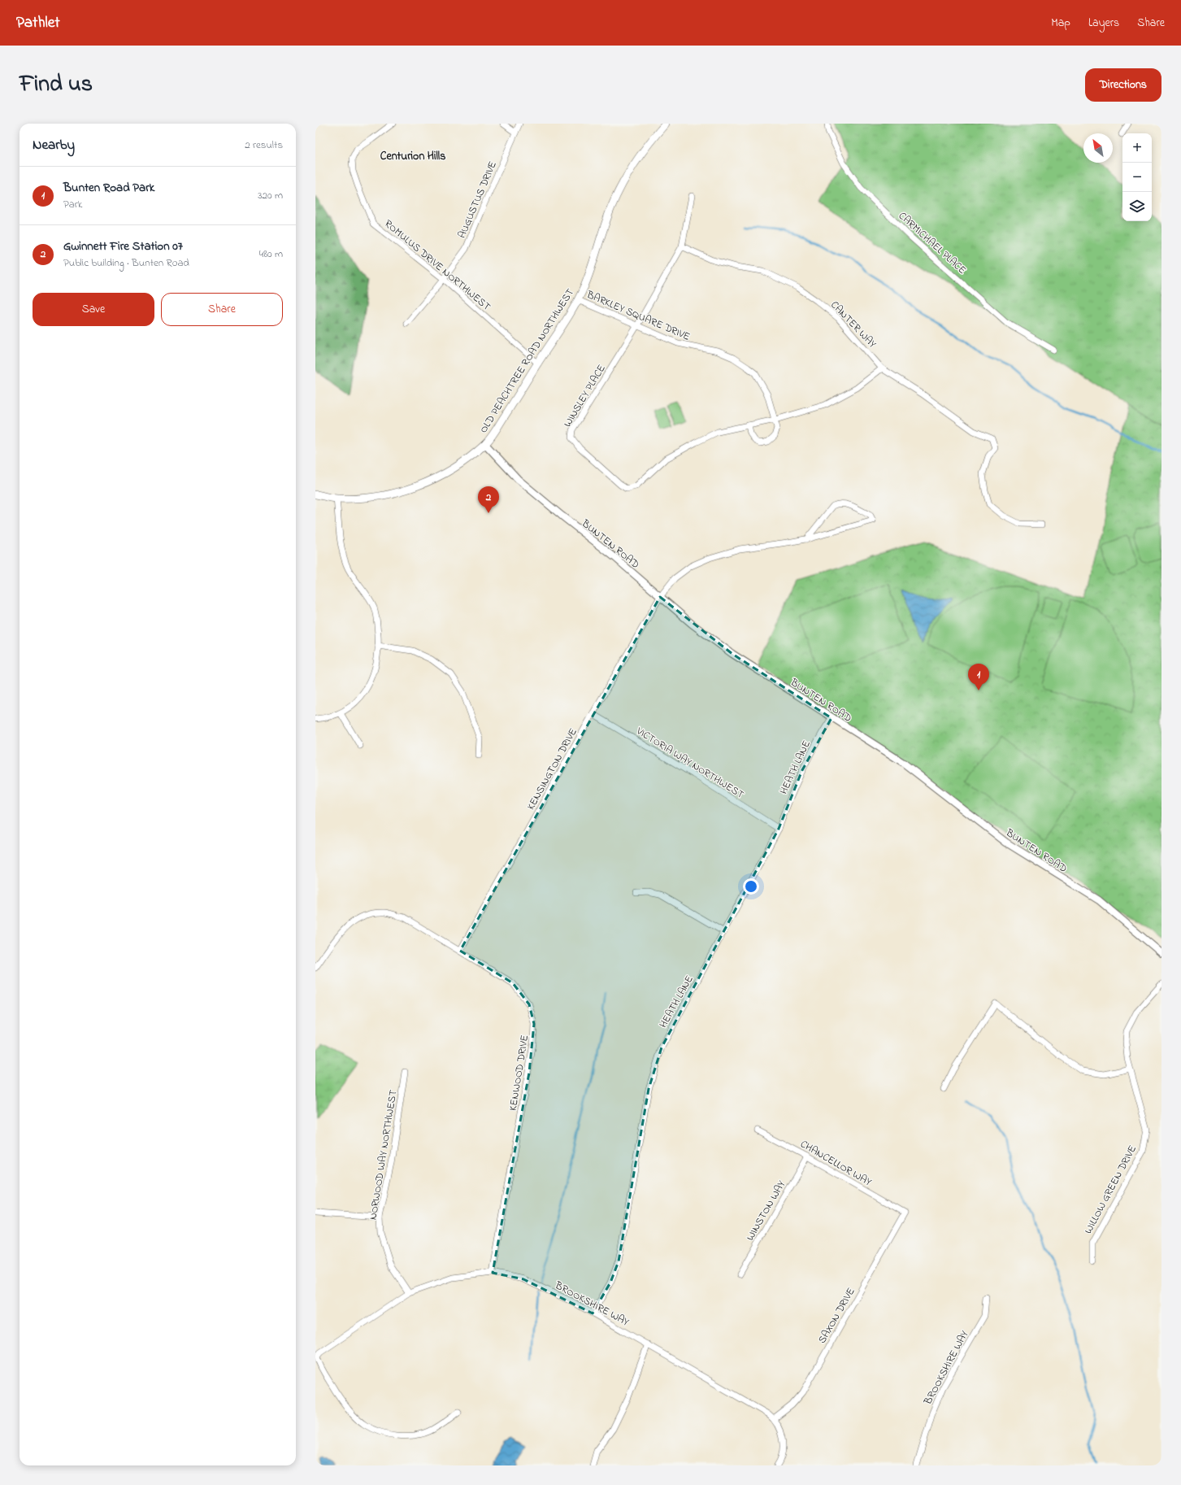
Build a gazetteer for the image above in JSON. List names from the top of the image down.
{
  "streets": {
    "main road": ["OLD PEACHTREE ROAD NORTHWEST"],
    "street": [
      "AUGUSTUS DRIVE",
      "CARMICHAEL PLACE",
      "ROMULUS DRIVE NORTHWEST",
      "BARKLEY SQUARE DRIVE",
      "CANTER WAY",
      "WINSLEY PLACE",
      "BUNTEN ROAD",
      "VICTORIA WAY NORTHWEST",
      "HEATH LANE",
      "KENSINGTON DRIVE",
      "KENWOOD DRIVE",
      "NORWOOD WAY NORTHWEST",
      "CHANCELLOR WAY",
      "WILLOW GREEN DRIVE",
      "WINSTON WAY",
      "BROOKSHIRE WAY",
      "SAXON DRIVE"
    ]
  },
  "crossings": [
    ["AUGUSTUS DRIVE", "ROMULUS DRIVE NORTHWEST"],
    ["ROMULUS DRIVE NORTHWEST", "OLD PEACHTREE ROAD NORTHWEST"],
    ["BARKLEY SQUARE DRIVE", "OLD PEACHTREE ROAD NORTHWEST"],
    ["BARKLEY SQUARE DRIVE", "WINSLEY PLACE"],
    ["CANTER WAY", "WINSLEY PLACE"],
    ["OLD PEACHTREE ROAD NORTHWEST", "BUNTEN ROAD"],
    ["BUNTEN ROAD", "HEATH LANE"],
    ["BUNTEN ROAD", "KENSINGTON DRIVE"],
    ["VICTORIA WAY NORTHWEST", "HEATH LANE"],
    ["VICTORIA WAY NORTHWEST", "KENSINGTON DRIVE"],
    ["HEATH LANE", "BROOKSHIRE WAY"],
    ["KENSINGTON DRIVE", "KENWOOD DRIVE"],
    ["KENWOOD DRIVE", "BROOKSHIRE WAY"],
    ["NORWOOD WAY NORTHWEST", "BROOKSHIRE WAY"],
    ["CHANCELLOR WAY", "WINSTON WAY"],
    ["CHANCELLOR WAY", "SAXON DRIVE"],
    ["BROOKSHIRE WAY", "SAXON DRIVE"]
  ],
  "districts": ["Centurion Hills"],
  "north": "top left",
  "page": {
    "header": "Pathlet",
    "nav": ["Map", "Layers", "Share"],
    "title": "Find us",
    "buttons": [
      "Directions",
      ["Save", "Share"]
    ],
    "heading": ["Nearby", "2 results"],
    "map_buttons": ["+", "−"],
    "list": [
      {
        "mark": "1",
        "name": "Bunten Road Park",
        "note": "Park",
        "value": "320 m"
      },
      {
        "mark": "2",
        "name": "Gwinnett Fire Station 07",
        "note": "Public building · Bunten Road",
        "value": "480 m"
      }
    ],
    "pins": ["2", "1"]
  }
}
